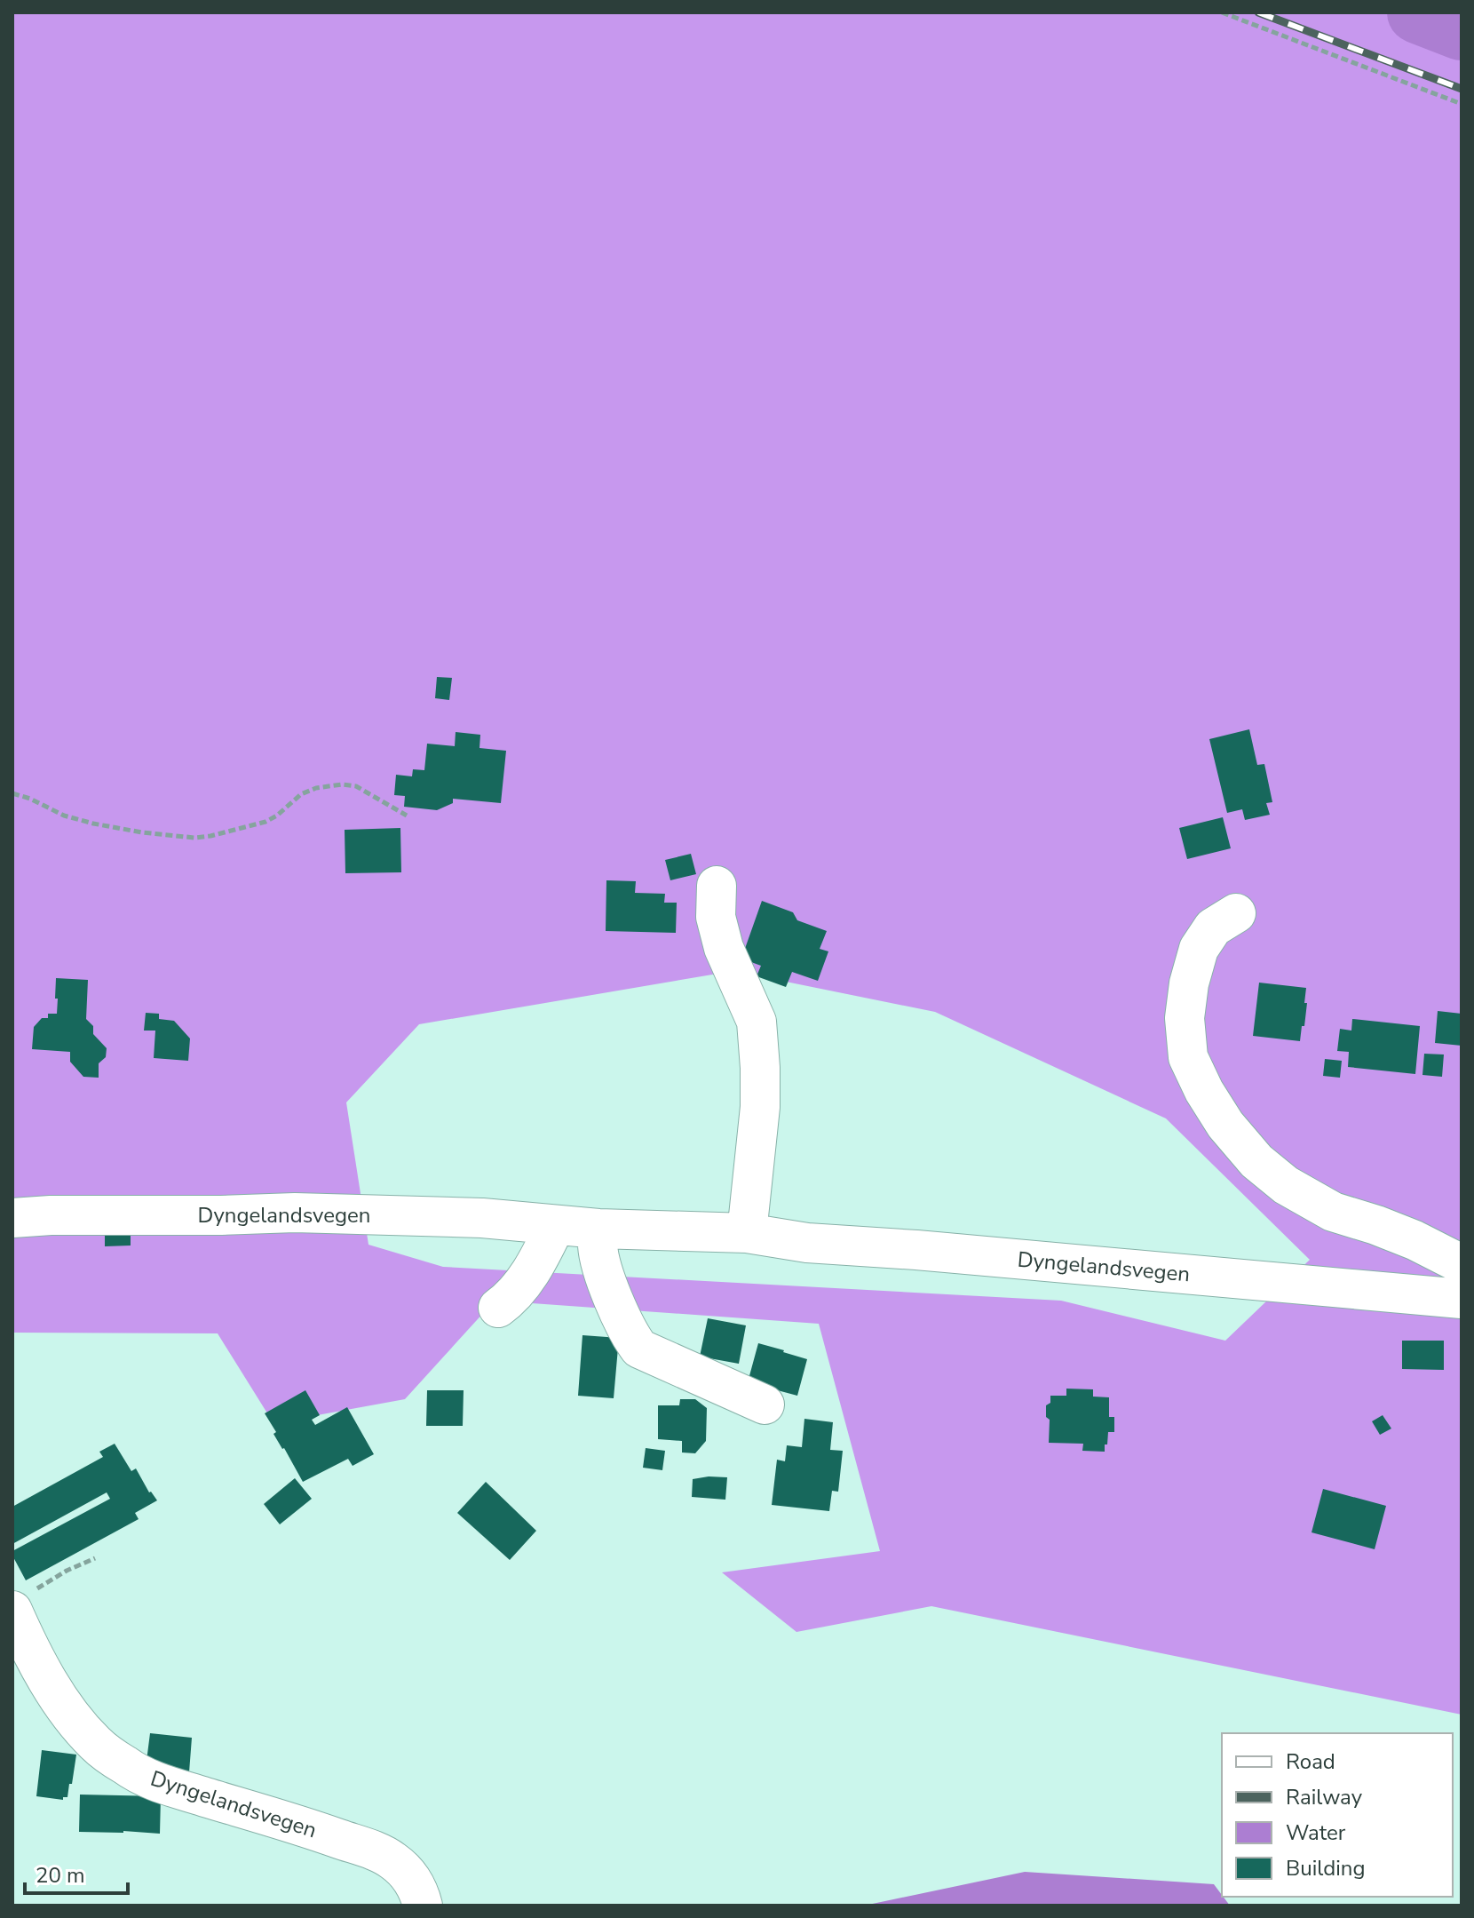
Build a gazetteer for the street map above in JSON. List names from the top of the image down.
{
  "streets": {
    "street": ["Dyngelandsvegen"]
  },
  "legend": [
    "Road",
    "Railway",
    "Water",
    "Building"
  ],
  "scale_bar": "20 m"
}
